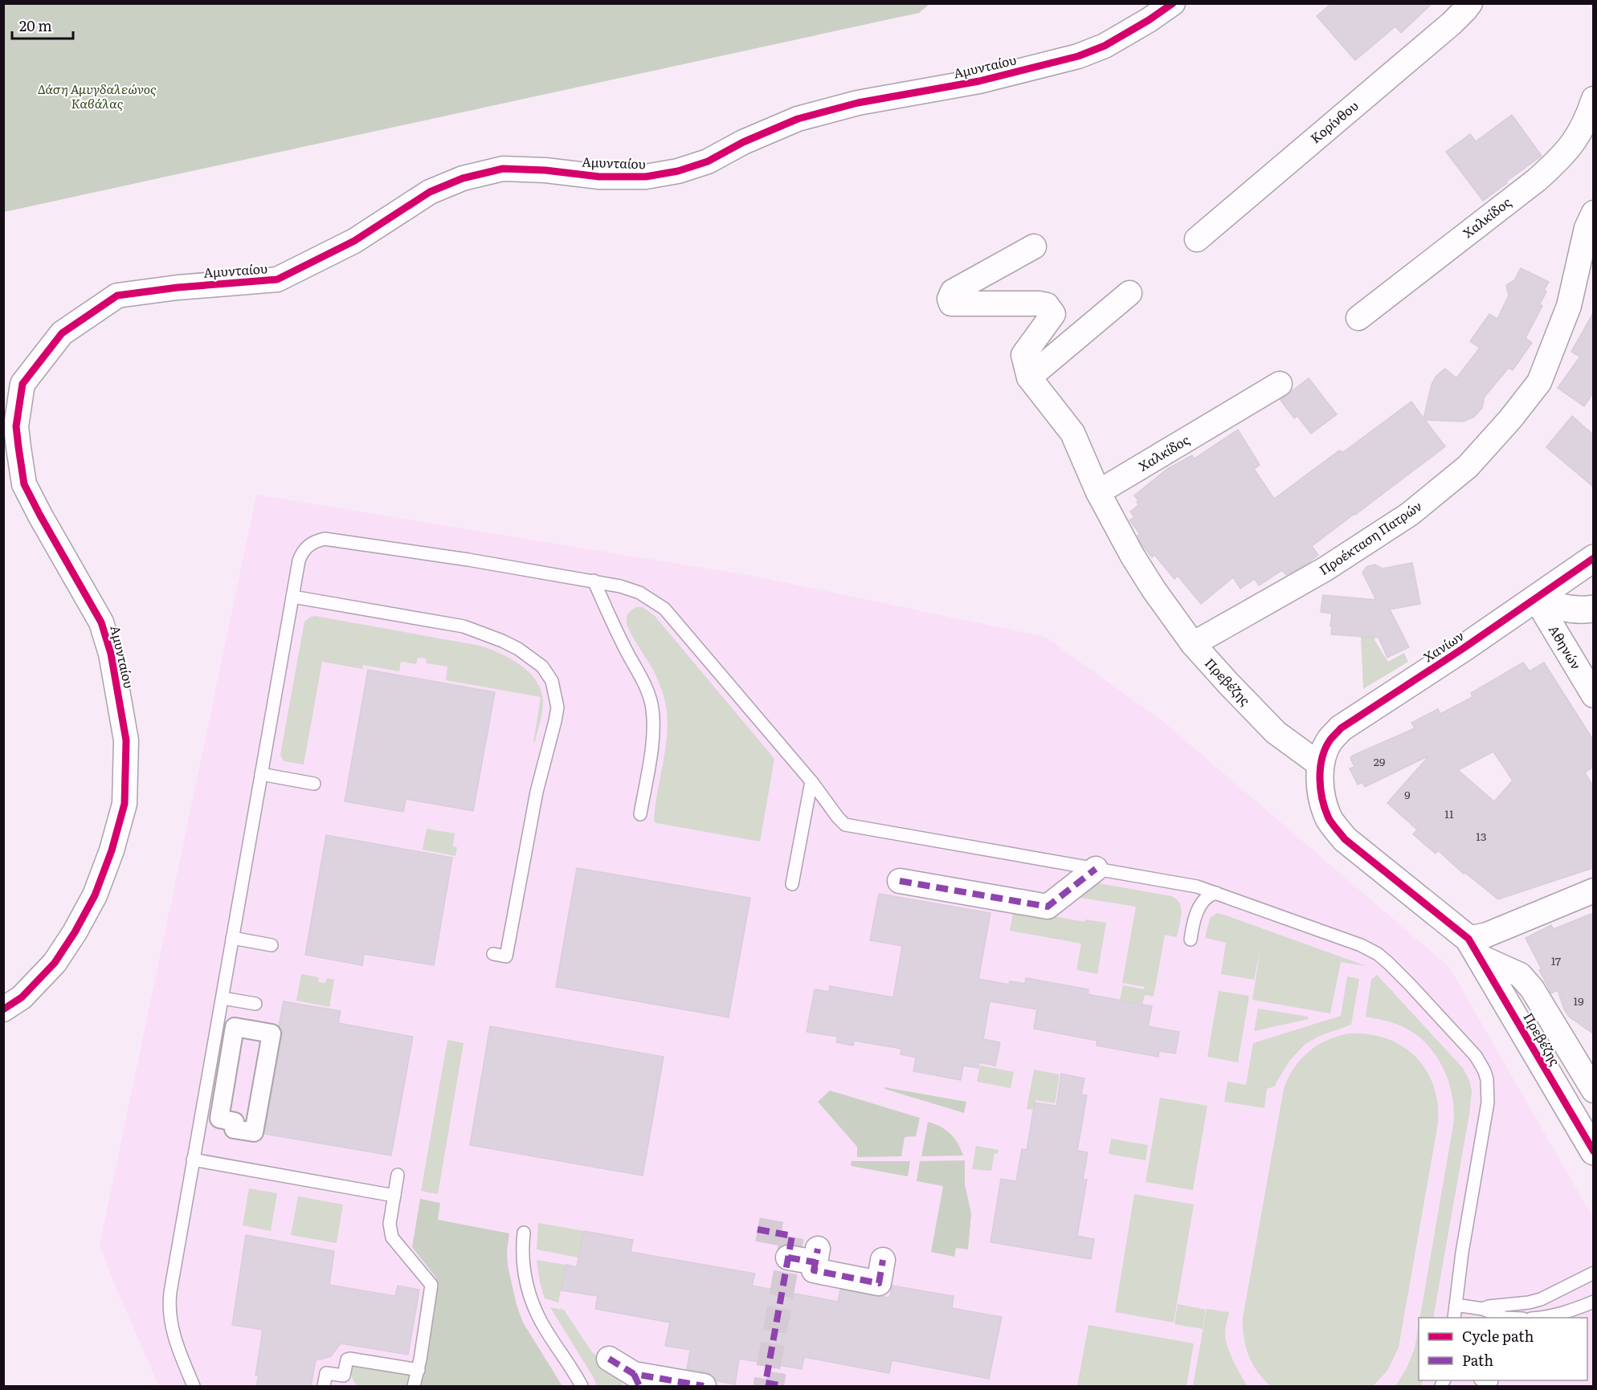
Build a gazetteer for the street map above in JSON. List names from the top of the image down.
{
  "streets": {
    "street": [
      "Αμυνταίου",
      "Κορίνθου",
      "Χαλκίδος",
      "Προέκταση Πατρών",
      "Χανίων",
      "Αθηνών",
      "Πρεβέζης"
    ]
  },
  "crossings": [
    ["Χαλκίδος", "Πρεβέζης"],
    ["Προέκταση Πατρών", "Πρεβέζης"],
    ["Χανίων", "Αθηνών"],
    ["Χανίων", "Πρεβέζης"]
  ],
  "parks": ["Δάση Αμυγδαλεώνος Καβάλας"],
  "house_numbers": [
    "29",
    "9",
    "11",
    "13",
    "17",
    "19"
  ],
  "legend": ["Cycle path", "Path"],
  "scale_bar": "20 m"
}
